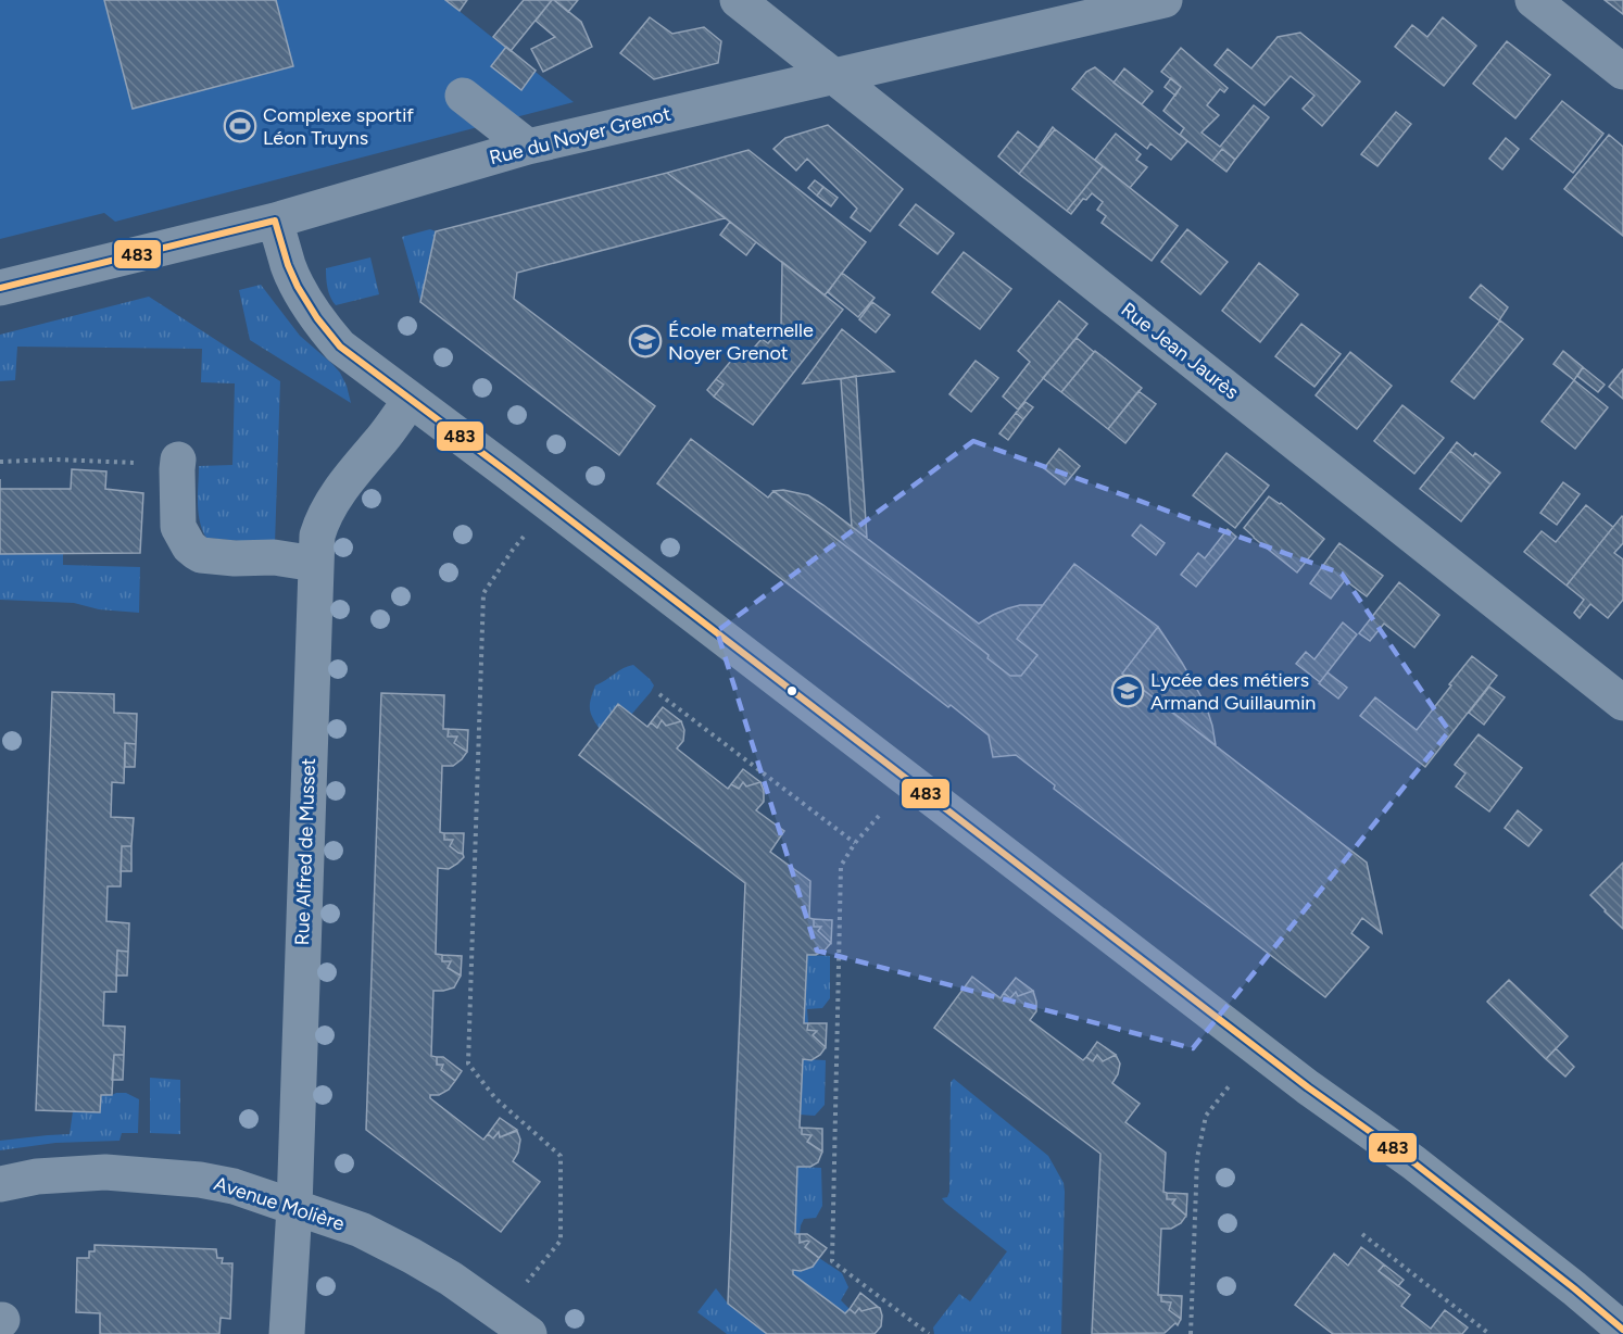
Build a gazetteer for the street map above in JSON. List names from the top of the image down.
{
  "streets": {
    "street": [
      "Rue du Noyer Grenot",
      "Rue Jean Jaurès",
      "Rue Alfred de Musset",
      "Avenue Molière"
    ]
  },
  "crossings": [
    ["Rue du Noyer Grenot", "Rue Jean Jaurès"],
    ["Rue Alfred de Musset", "Avenue Molière"]
  ],
  "places": {
    "sports": ["Complexe sportif Léon Truyns"],
    "school or university": ["École maternelle Noyer Grenot", "Lycée des métiers Armand Guillaumin"]
  },
  "lines": ["transit line 483"]
}
